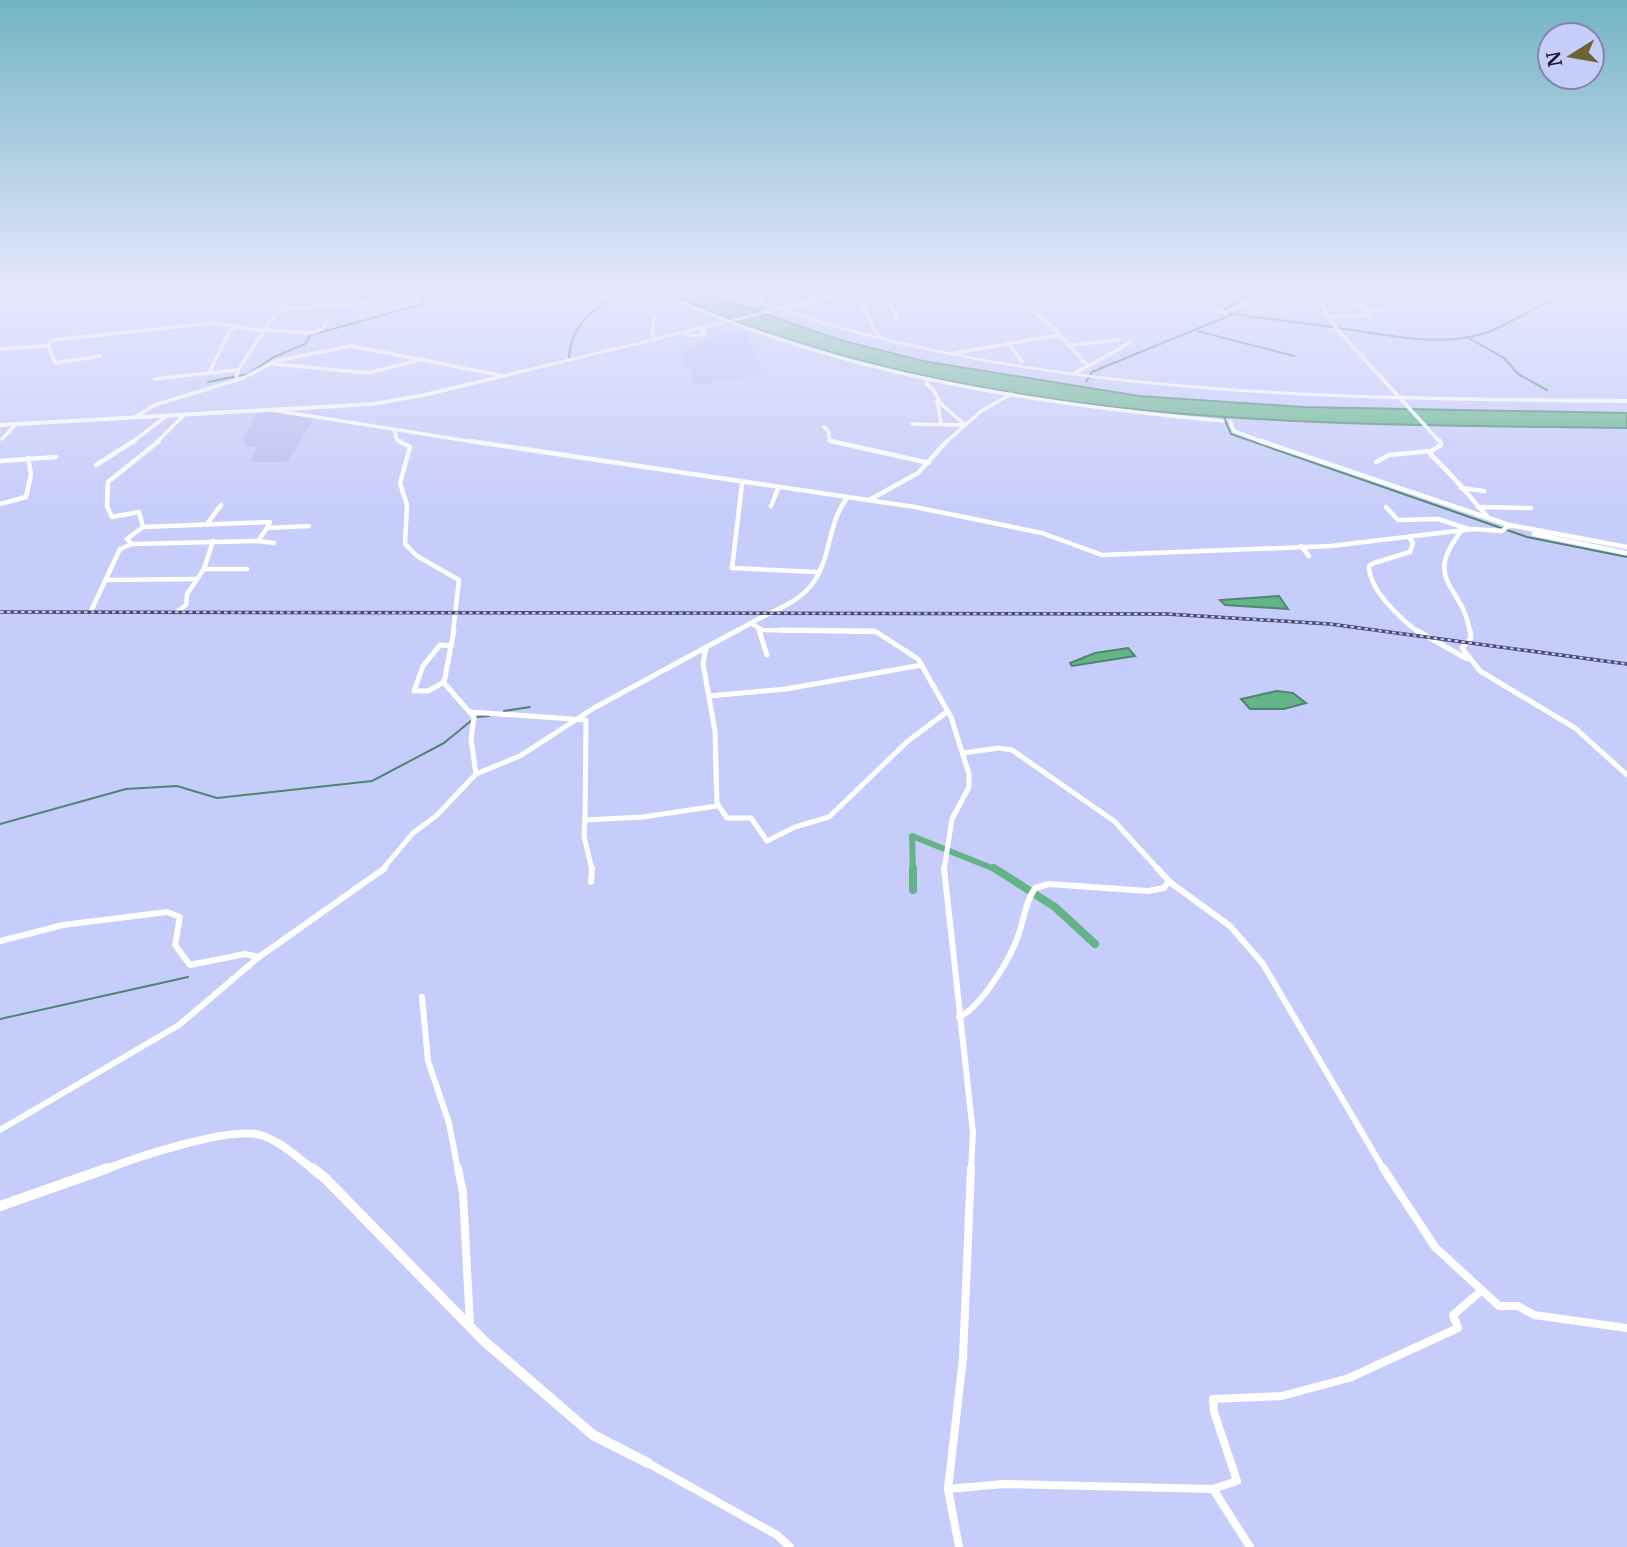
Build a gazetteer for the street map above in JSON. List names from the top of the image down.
{
  "north": "left"
}
